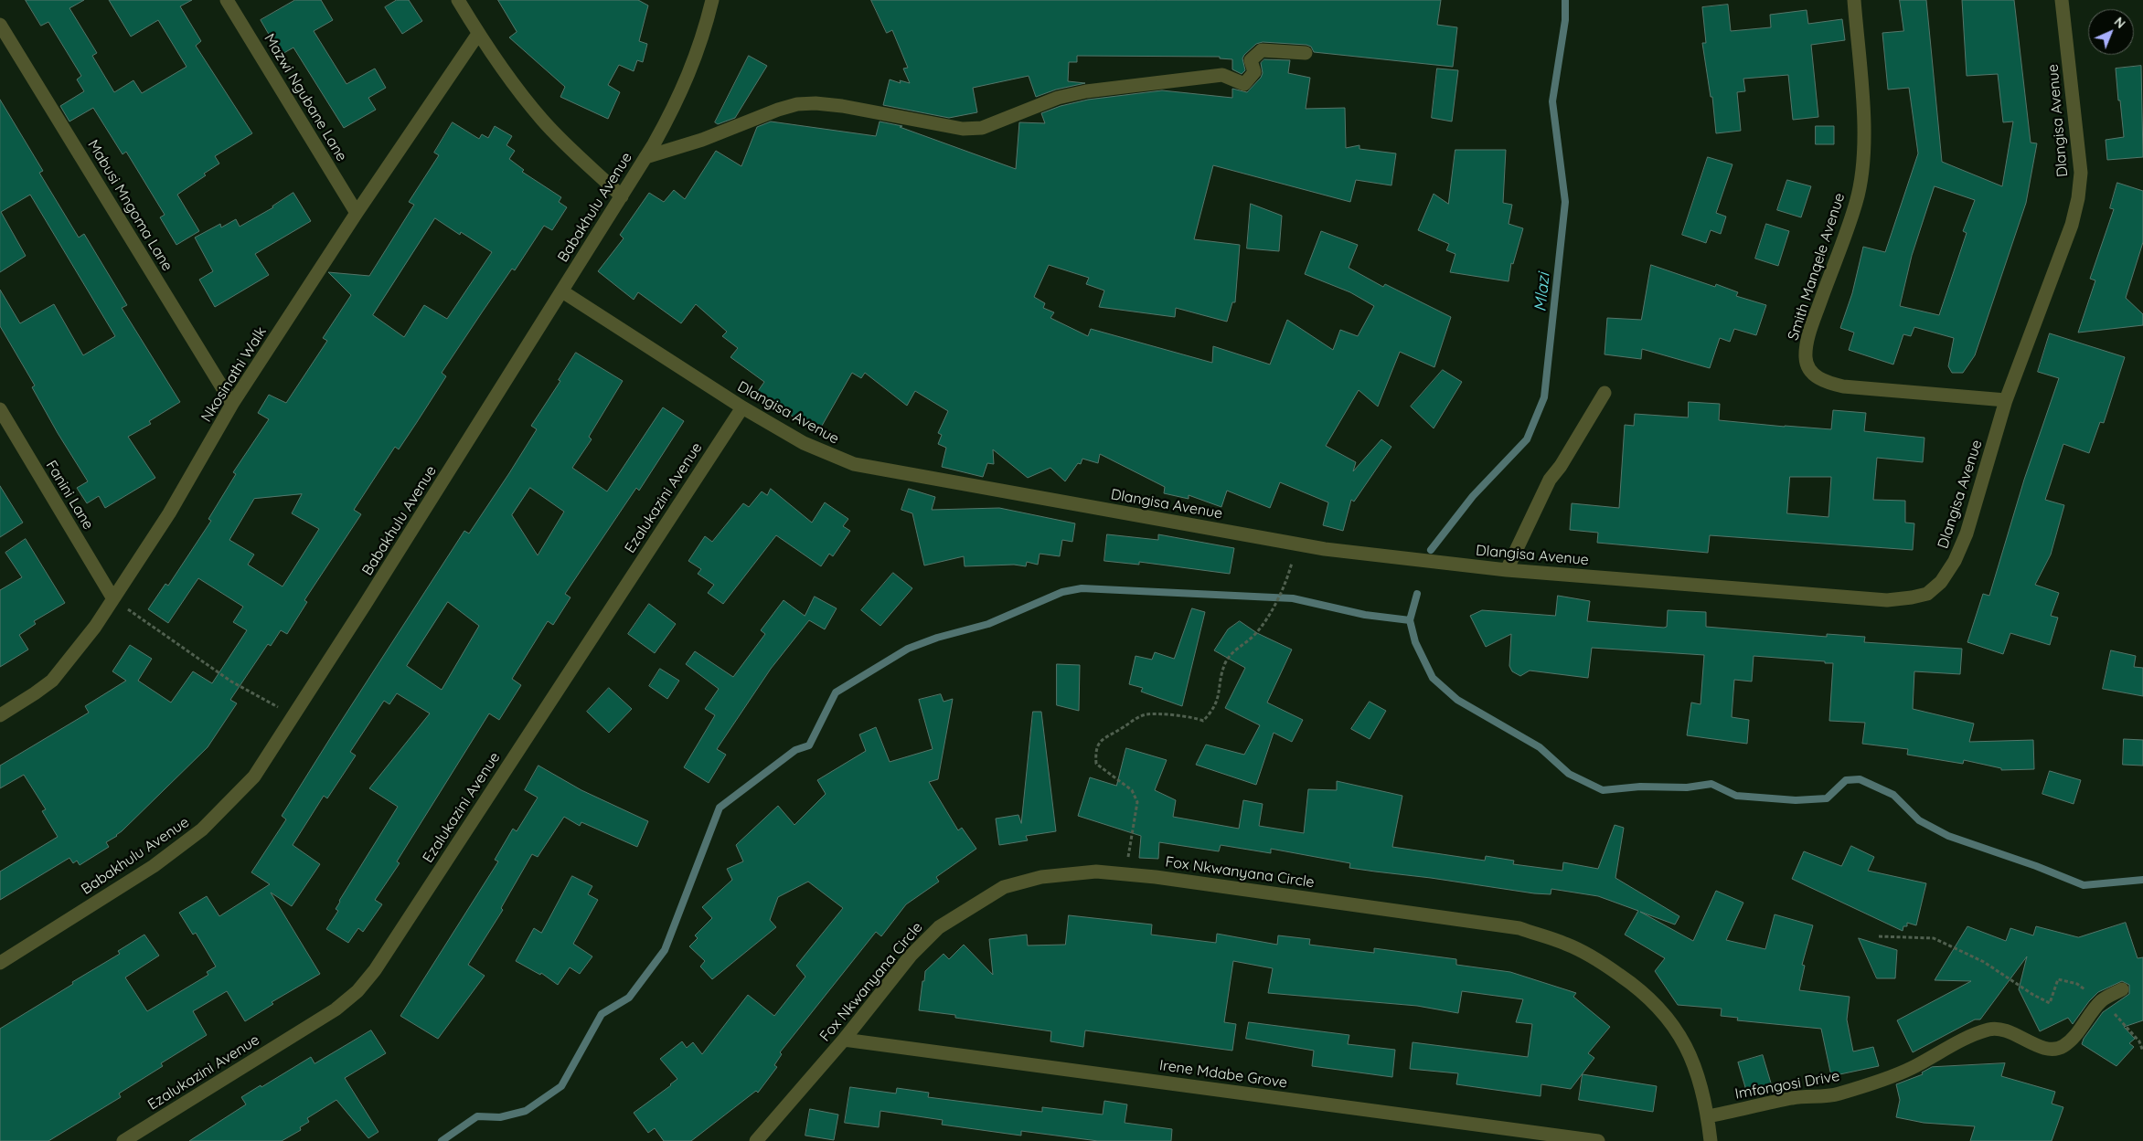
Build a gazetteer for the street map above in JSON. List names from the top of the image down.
{
  "streets": {
    "street": [
      "Mazwi Ngubane Lane",
      "Dlangisa Avenue",
      "Mabusi Mngoma Lane",
      "Babakhulu Avenue",
      "Smith Manqele Avenue",
      "Nkosinathi Walk",
      "Fanini Lane",
      "Ezalukazini Avenue",
      "Fox Nkwanyana Circle",
      "Irene Mdabe Grove",
      "Imfongosi Drive"
    ]
  },
  "crossings": [
    ["Mazwi Ngubane Lane", "Nkosinathi Walk"],
    ["Dlangisa Avenue", "Babakhulu Avenue"],
    ["Dlangisa Avenue", "Smith Manqele Avenue"],
    ["Dlangisa Avenue", "Ezalukazini Avenue"],
    ["Mabusi Mngoma Lane", "Nkosinathi Walk"],
    ["Nkosinathi Walk", "Fanini Lane"],
    ["Fox Nkwanyana Circle", "Irene Mdabe Grove"],
    ["Fox Nkwanyana Circle", "Imfongosi Drive"]
  ],
  "water": ["Mlazi"],
  "north": "top right"
}
